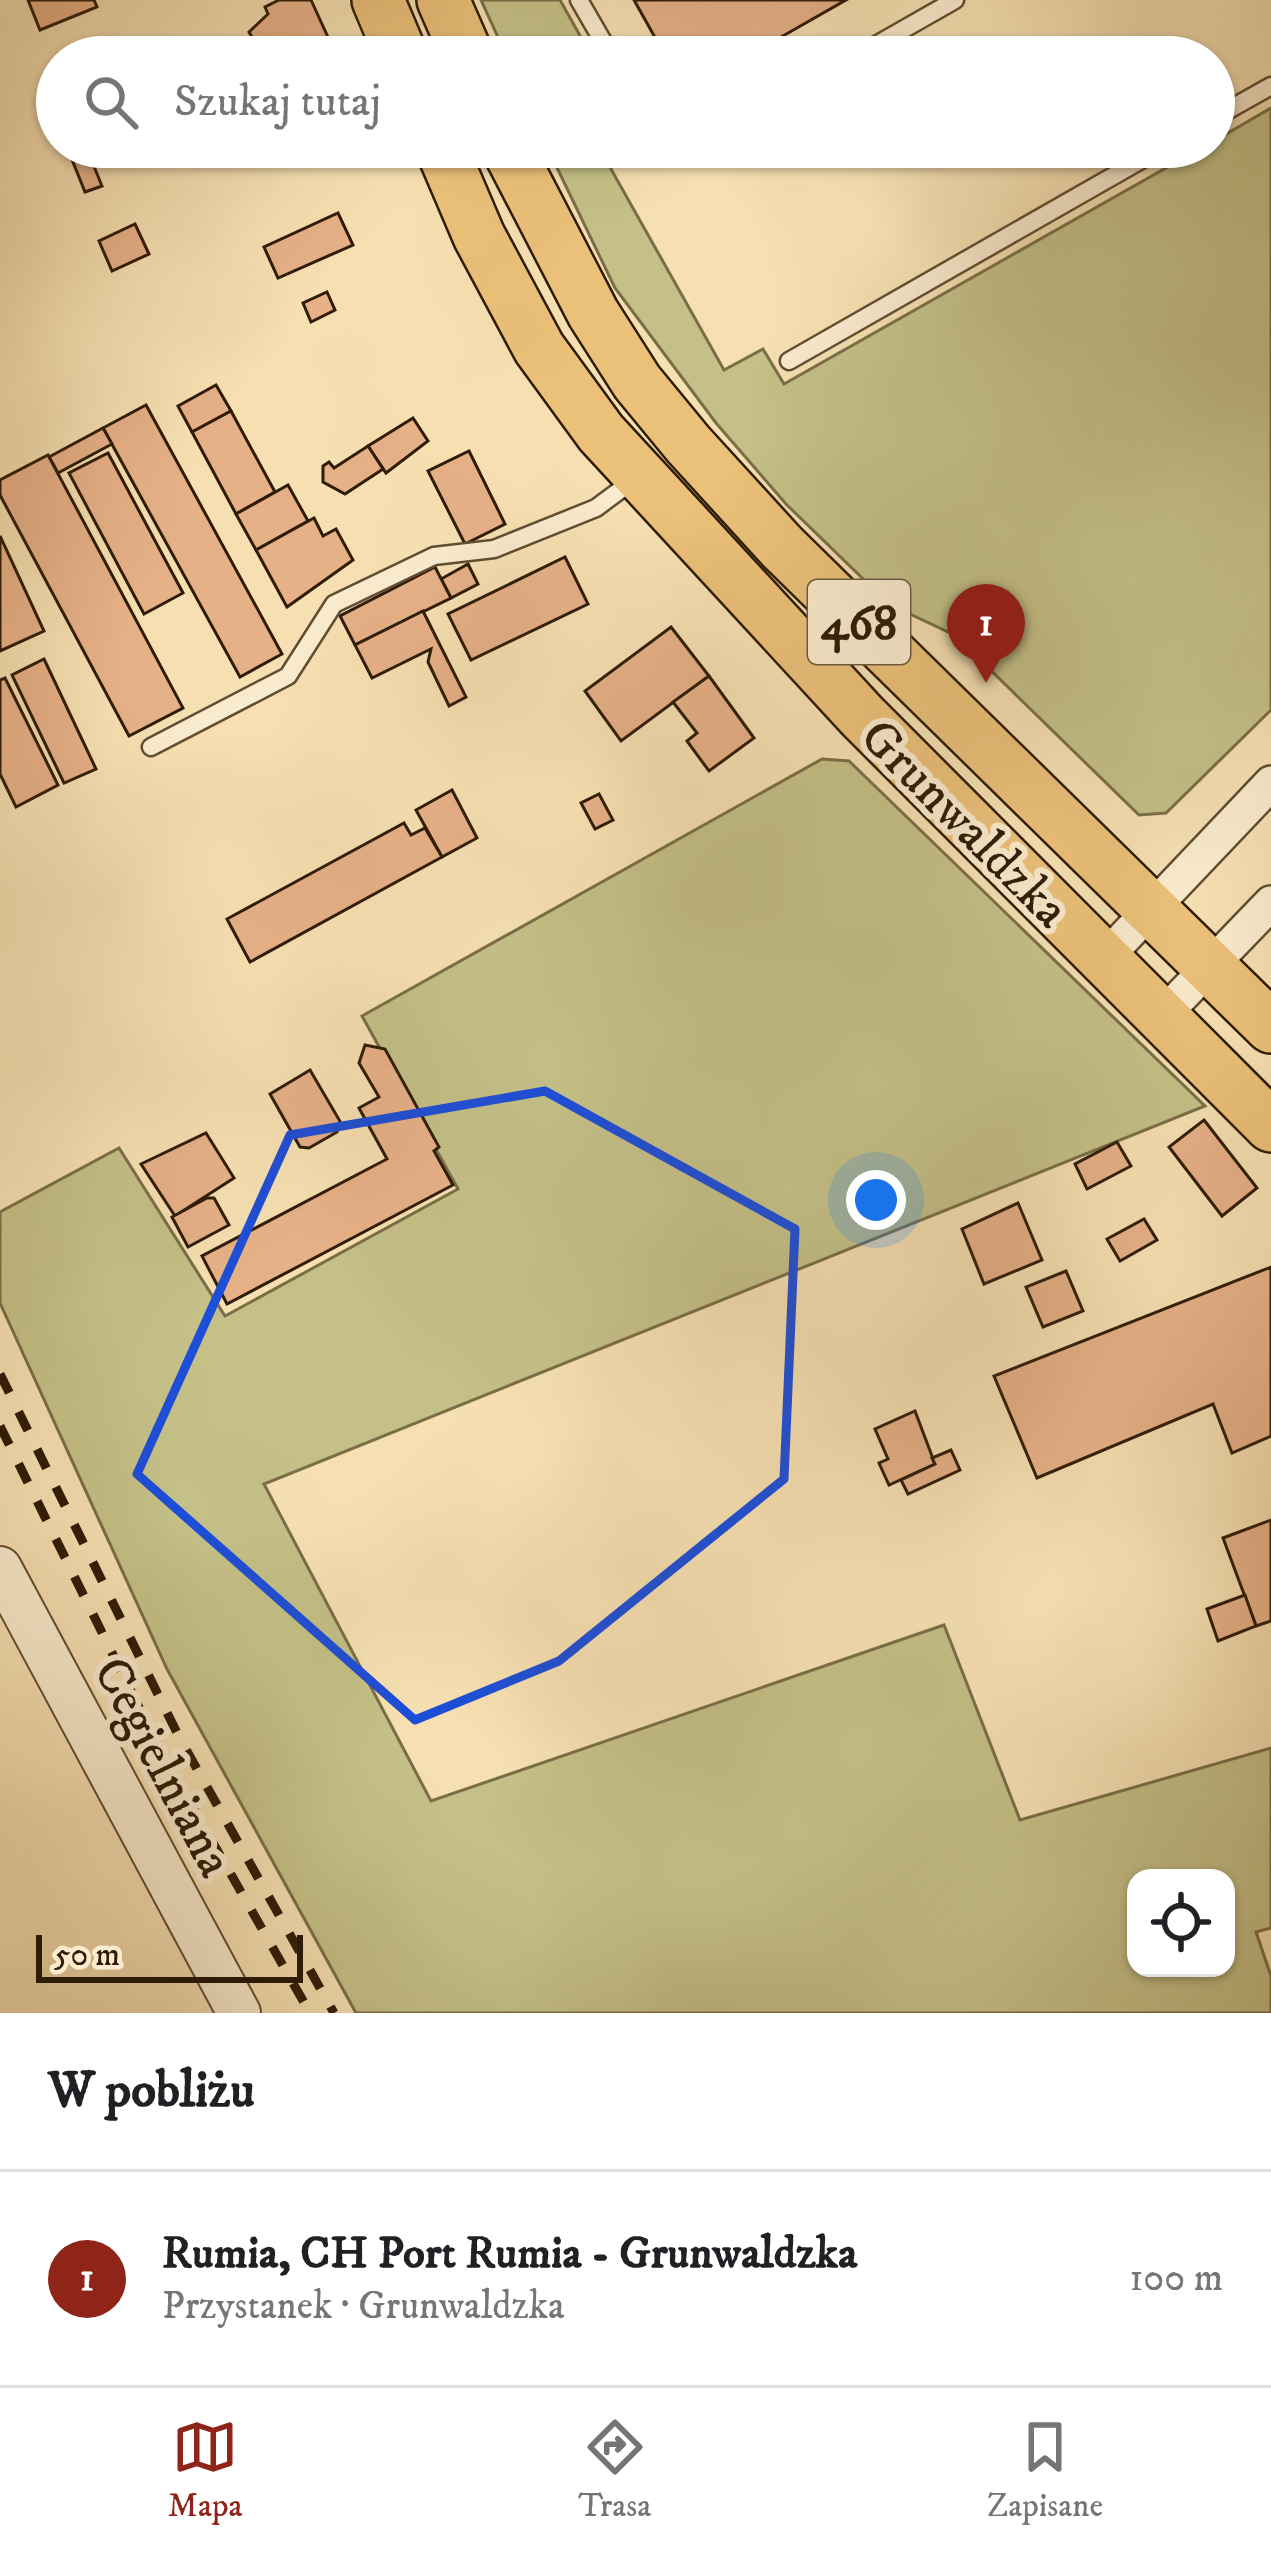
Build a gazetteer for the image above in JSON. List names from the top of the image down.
{
  "streets": {
    "main road": ["468", "Grunwaldzka"],
    "street": ["Cegielniana"]
  },
  "scale_bar": "50 m",
  "page": {
    "search": "Szukaj tutaj",
    "pins": "1",
    "scale": "50 m",
    "heading": "W pobliżu",
    "list": [
      {
        "mark": "1",
        "name": "Rumia, CH Port Rumia - Grunwaldzka",
        "note": "Przystanek · Grunwaldzka",
        "value": "100 m"
      }
    ],
    "nav": ["Mapa", "Trasa", "Zapisane"]
  }
}
